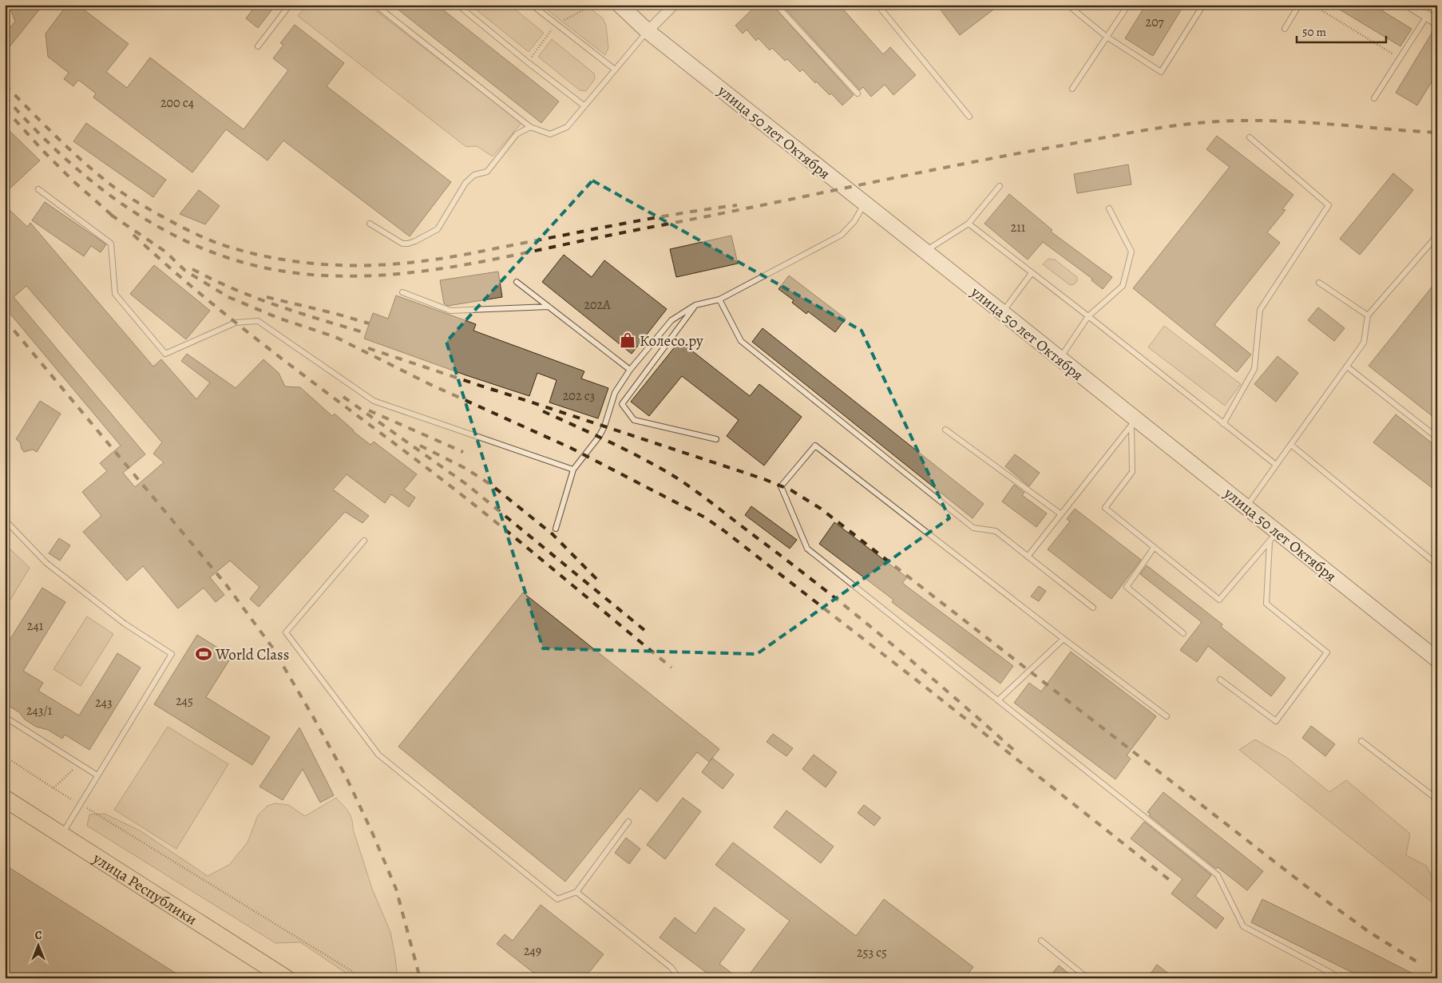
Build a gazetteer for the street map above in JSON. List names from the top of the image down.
{
  "streets": {
    "main road": ["улица 50 лет Октября", "улица Республики"]
  },
  "places": {
    "shop": ["Колесо.ру"],
    "sports": ["World Class"]
  },
  "house_numbers": [
    "207",
    "200 с4",
    "211",
    "202А",
    "202 с3",
    "241",
    "245",
    "243",
    "243/1",
    "249",
    "253 c5"
  ],
  "scale_bar": "50 m",
  "north": "top"
}
